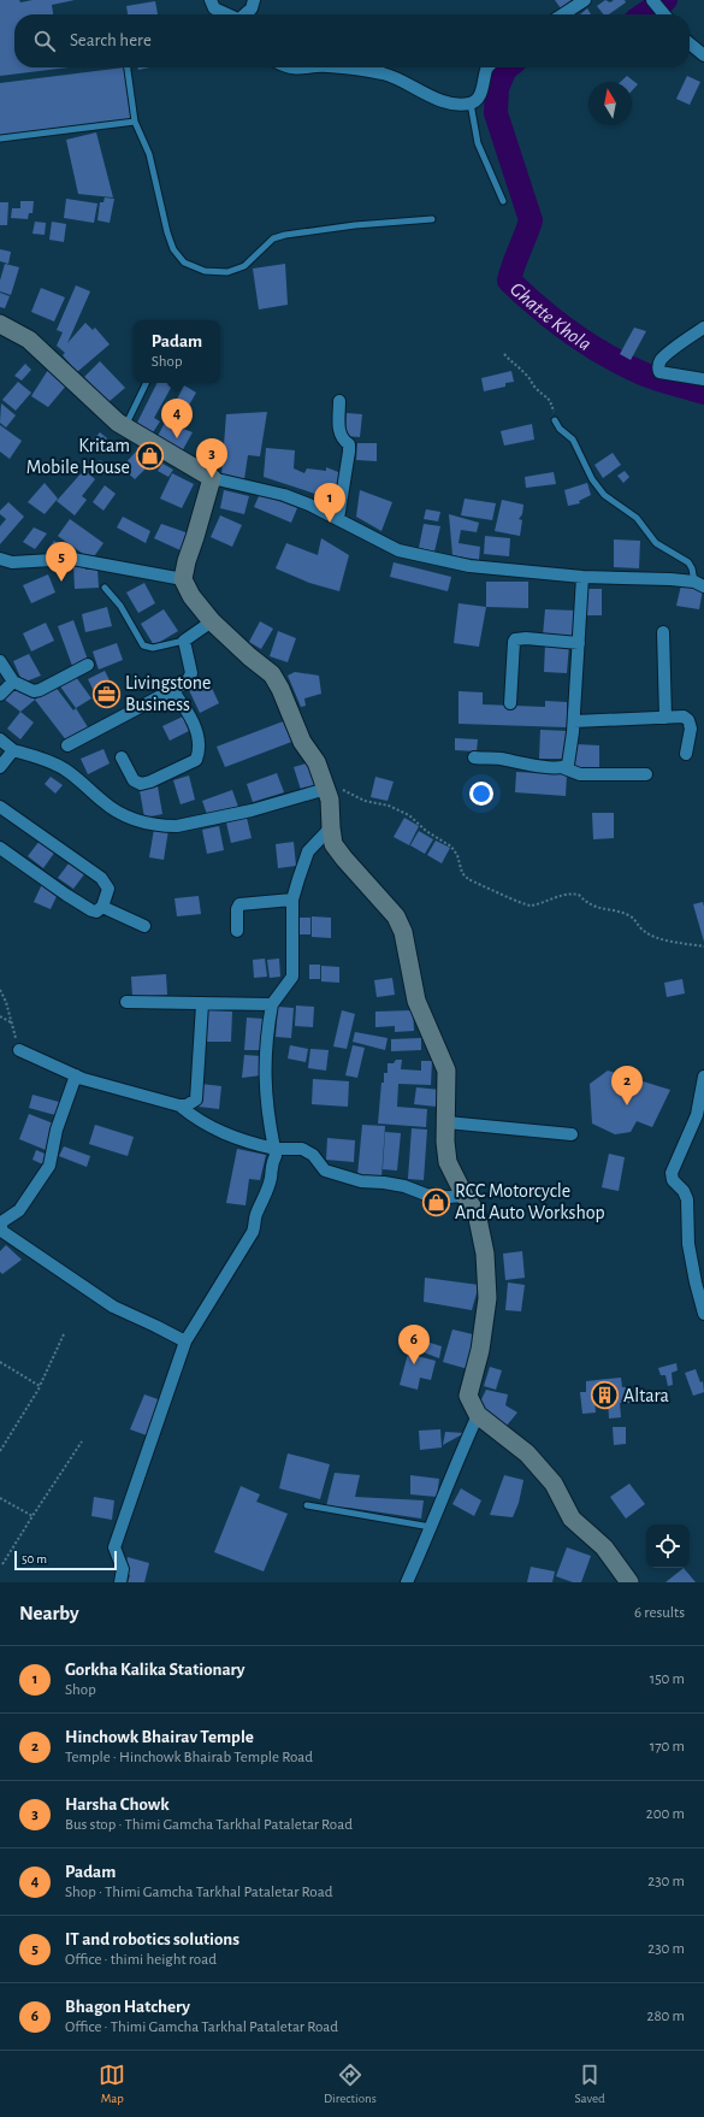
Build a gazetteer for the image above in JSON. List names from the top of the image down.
{
  "water": ["Ghatte Khola"],
  "places": {
    "shop": ["Kritam Mobile House", "RCC Motorcycle And Auto Workshop"],
    "office": ["Livingstone Business"],
    "building": ["Altara"]
  },
  "scale_bar": "50 m",
  "north": "top",
  "page": {
    "search": "Search here",
    "popup": ["Padam", "Shop"],
    "pins": [
      "4",
      "3",
      "1",
      "5",
      "2",
      "6"
    ],
    "scale": "50 m",
    "heading": ["Nearby", "6 results"],
    "list": [
      {
        "mark": "1",
        "name": "Gorkha Kalika Stationary",
        "note": "Shop",
        "value": "150 m"
      },
      {
        "mark": "2",
        "name": "Hinchowk Bhairav Temple",
        "note": "Temple · Hinchowk Bhairab Temple Road",
        "value": "170 m"
      },
      {
        "mark": "3",
        "name": "Harsha Chowk",
        "note": "Bus stop · Thimi Gamcha Tarkhal Pataletar Road",
        "value": "200 m"
      },
      {
        "mark": "4",
        "name": "Padam",
        "note": "Shop · Thimi Gamcha Tarkhal Pataletar Road",
        "value": "230 m"
      },
      {
        "mark": "5",
        "name": "IT and robotics solutions",
        "note": "Office · thimi height road",
        "value": "230 m"
      },
      {
        "mark": "6",
        "name": "Bhagon Hatchery",
        "note": "Office · Thimi Gamcha Tarkhal Pataletar Road",
        "value": "280 m"
      }
    ],
    "nav": ["Map", "Directions", "Saved"]
  }
}
